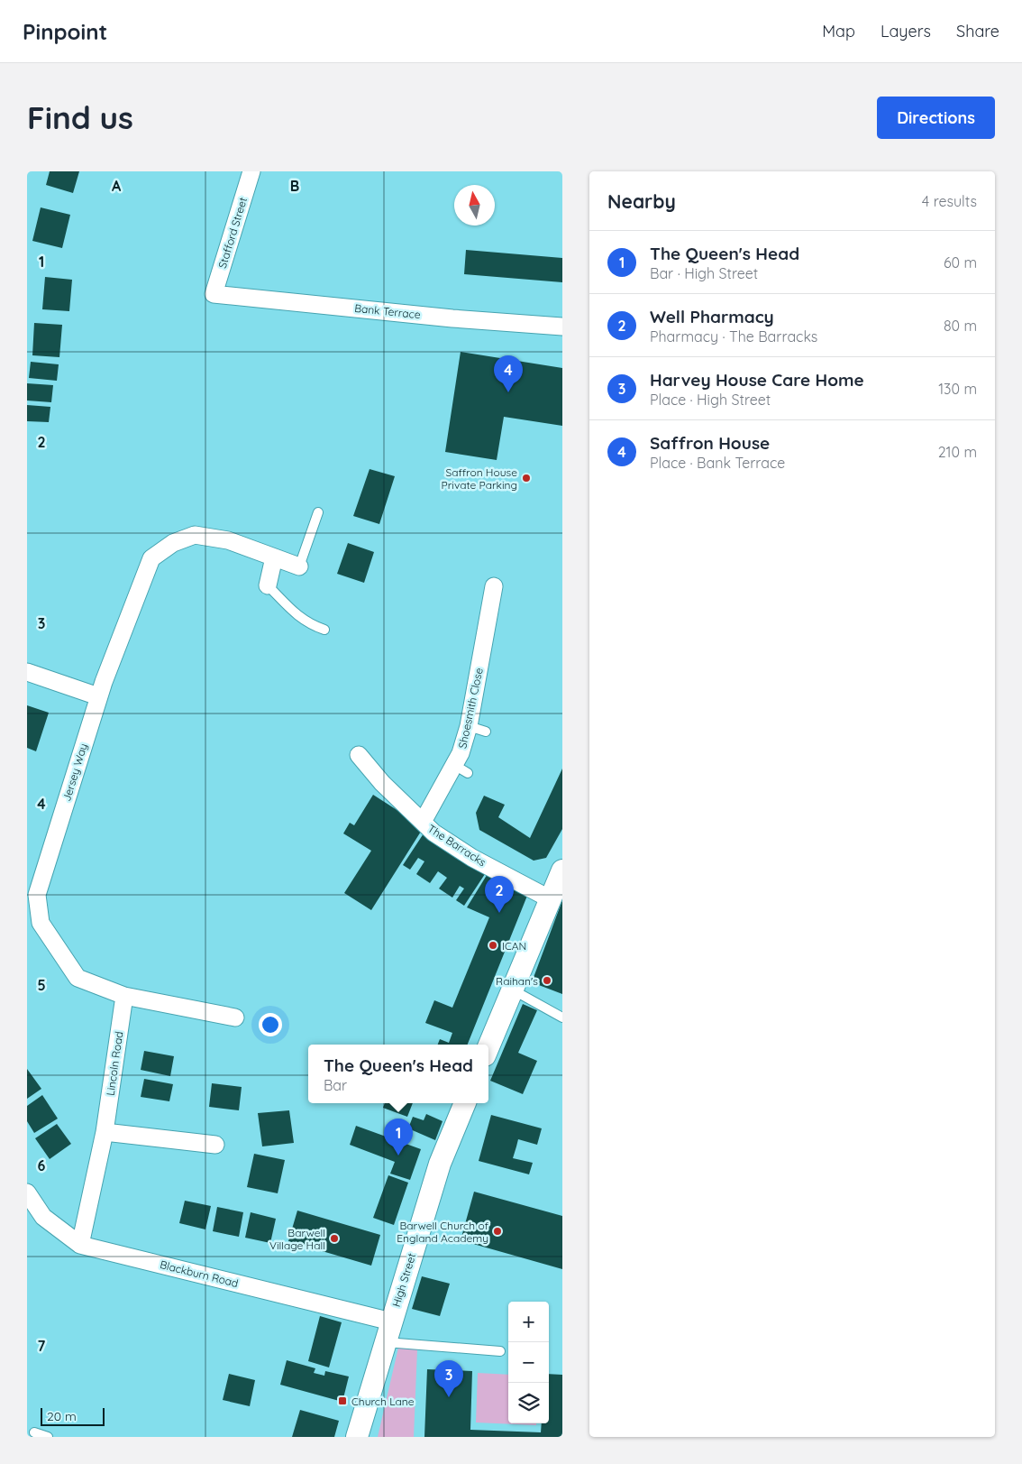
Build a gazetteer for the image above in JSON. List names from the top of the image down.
{
  "streets": {
    "street": [
      "Stafford Street",
      "Bank Terrace",
      "Shoesmith Close",
      "Jersey Way",
      "The Barracks",
      "Lincoln Road",
      "Blackburn Road",
      "High Street"
    ]
  },
  "crossings": [
    ["Stafford Street", "Bank Terrace"],
    ["Shoesmith Close", "The Barracks"],
    ["Jersey Way", "Lincoln Road"],
    ["Lincoln Road", "Blackburn Road"],
    ["Blackburn Road", "High Street"]
  ],
  "places": {
    "other": [
      "Saffron House Private Parking",
      "ICAN",
      "Raihan's",
      "Barwell Church of England Academy",
      "Barwell Village Hall"
    ],
    "transit": ["Church Lane"]
  },
  "scale_bar": "20 m",
  "north": "top",
  "page": {
    "header": "Pinpoint",
    "nav": ["Map", "Layers", "Share"],
    "buttons": "Directions",
    "title": "Find us",
    "heading": ["Nearby", "4 results"],
    "list": [
      {
        "mark": "1",
        "name": "The Queen's Head",
        "note": "Bar · High Street",
        "value": "60 m"
      },
      {
        "mark": "2",
        "name": "Well Pharmacy",
        "note": "Pharmacy · The Barracks",
        "value": "80 m"
      },
      {
        "mark": "3",
        "name": "Harvey House Care Home",
        "note": "Place · High Street",
        "value": "130 m"
      },
      {
        "mark": "4",
        "name": "Saffron House",
        "note": "Place · Bank Terrace",
        "value": "210 m"
      }
    ],
    "pins": [
      "4",
      "2",
      "1",
      "3"
    ],
    "popup": ["The Queen's Head", "Bar"],
    "map_buttons": ["+", "−"],
    "scale": "20 m"
  },
  "grid": {
    "columns": ["A", "B"],
    "rows": [
      "1",
      "2",
      "3",
      "4",
      "5",
      "6",
      "7"
    ]
  }
}
